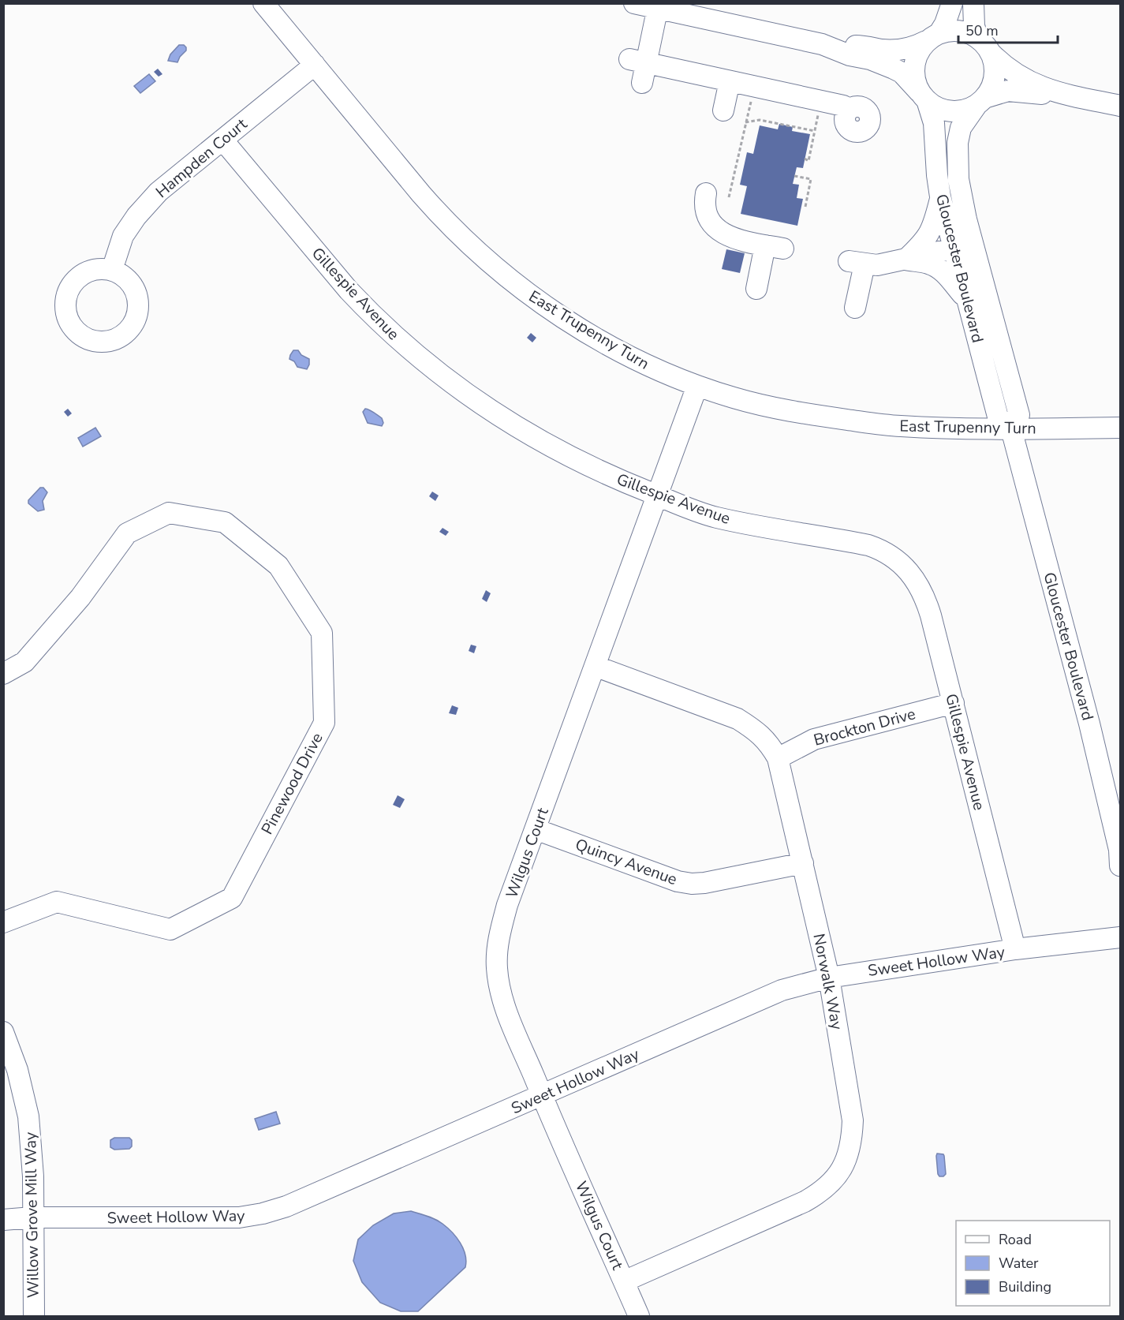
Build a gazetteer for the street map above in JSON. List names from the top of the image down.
{
  "streets": {
    "street": [
      "Hampden Court",
      "Gloucester Boulevard",
      "Gillespie Avenue",
      "East Trupenny Turn",
      "Brockton Drive",
      "Pinewood Drive",
      "Wilgus Court",
      "Quincy Avenue",
      "Sweet Hollow Way",
      "Norwalk Way",
      "Willow Grove Mill Way"
    ]
  },
  "crossings": [
    ["Hampden Court", "Gillespie Avenue"],
    ["Hampden Court", "East Trupenny Turn"],
    ["Gloucester Boulevard", "East Trupenny Turn"],
    ["Gillespie Avenue", "Brockton Drive"],
    ["Gillespie Avenue", "Wilgus Court"],
    ["Gillespie Avenue", "Sweet Hollow Way"],
    ["East Trupenny Turn", "Wilgus Court"],
    ["Brockton Drive", "Norwalk Way"],
    ["Wilgus Court", "Quincy Avenue"],
    ["Wilgus Court", "Sweet Hollow Way"],
    ["Wilgus Court", "Norwalk Way"],
    ["Quincy Avenue", "Norwalk Way"],
    ["Sweet Hollow Way", "Norwalk Way"],
    ["Sweet Hollow Way", "Willow Grove Mill Way"]
  ],
  "legend": ["Road", "Water", "Building"],
  "scale_bar": "50 m"
}
